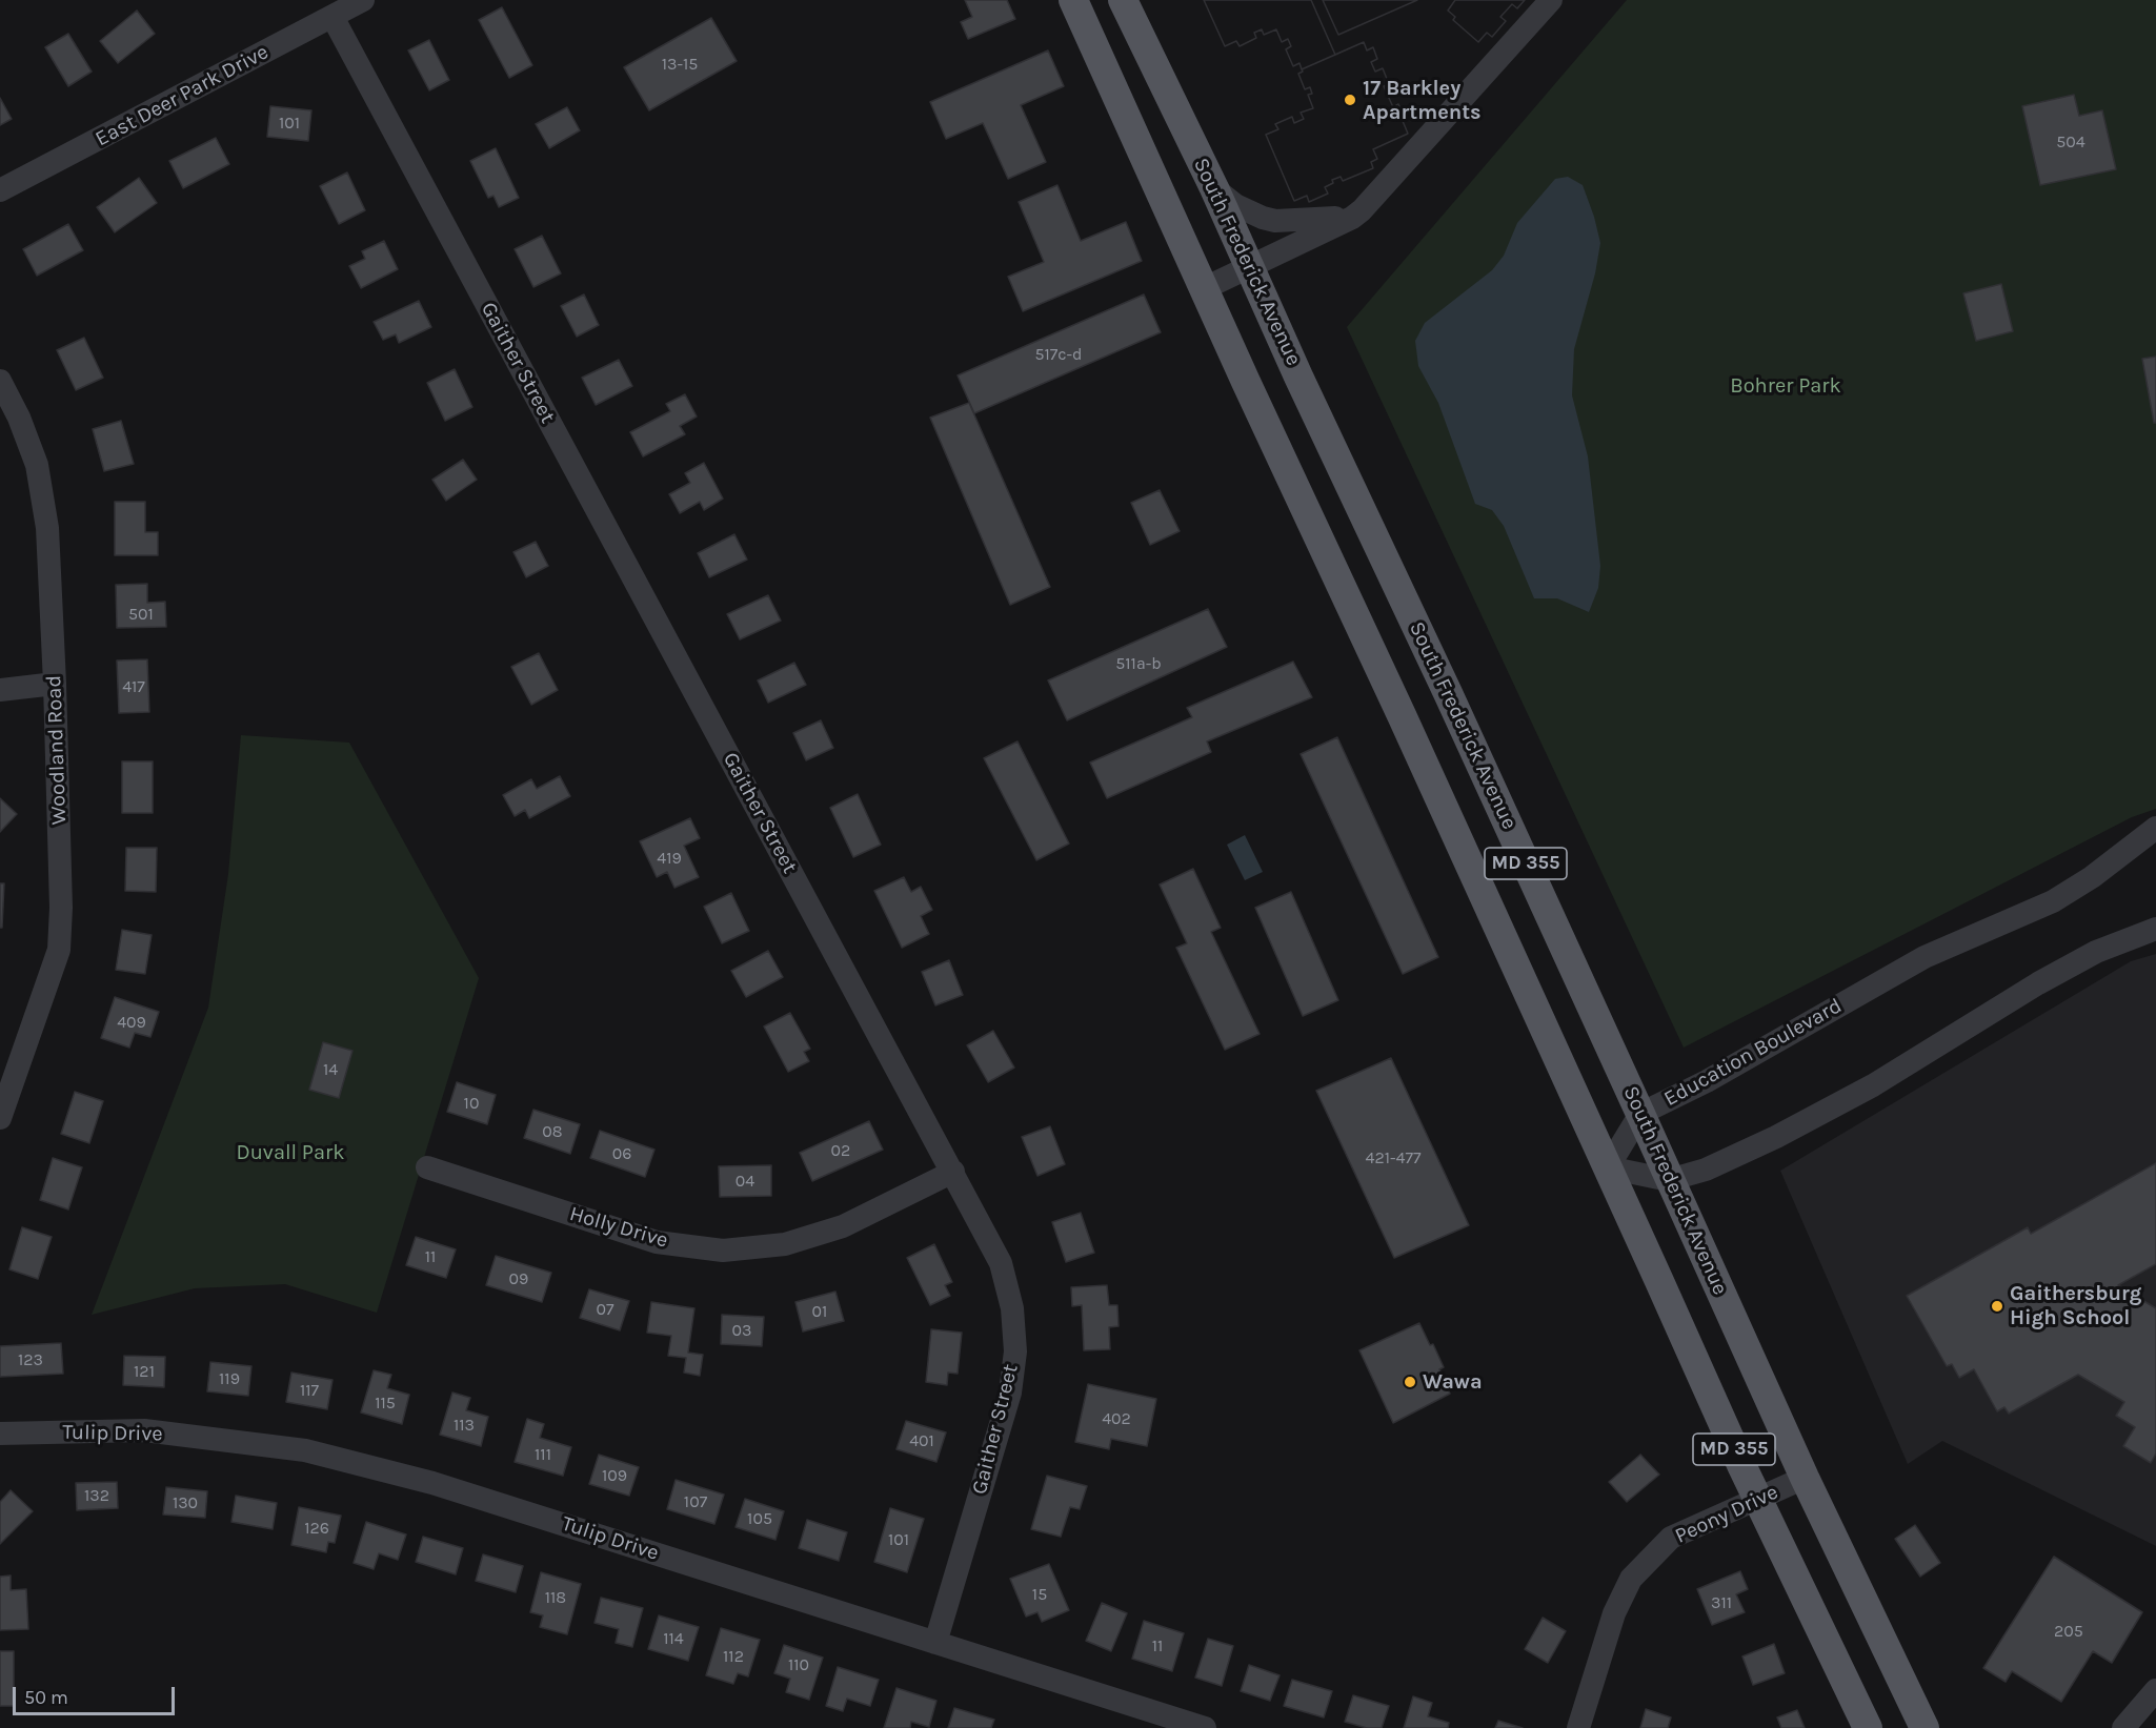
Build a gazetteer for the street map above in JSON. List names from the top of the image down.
{
  "streets": {
    "main road": ["South Frederick Avenue", "MD 355"],
    "street": [
      "East Deer Park Drive",
      "Gaither Street",
      "Woodland Road",
      "Education Boulevard",
      "Holly Drive",
      "Tulip Drive",
      "Peony Drive"
    ]
  },
  "crossings": [
    ["East Deer Park Drive", "Gaither Street"],
    ["South Frederick Avenue", "Education Boulevard"],
    ["South Frederick Avenue", "Peony Drive"],
    ["Gaither Street", "Holly Drive"],
    ["Gaither Street", "Tulip Drive"],
    ["MD 355", "Education Boulevard"],
    ["MD 355", "Peony Drive"]
  ],
  "parks": ["Bohrer Park", "Duvall Park"],
  "places": ["17 Barkley Apartments", "Gaithersburg High School", "Wawa"],
  "house_numbers": [
    "13-15",
    "101",
    "504",
    "517c-d",
    "501",
    "511a-b",
    "417",
    "419",
    "409",
    "14",
    "10",
    "08",
    "02",
    "06",
    "421-477",
    "04",
    "11",
    "09",
    "07",
    "01",
    "03",
    "123",
    "121",
    "119",
    "117",
    "115",
    "402",
    "113",
    "401",
    "111",
    "109",
    "132",
    "107",
    "130",
    "105",
    "126",
    "101",
    "15",
    "118",
    "311",
    "205",
    "114",
    "11",
    "112",
    "110"
  ],
  "scale_bar": "50 m"
}
